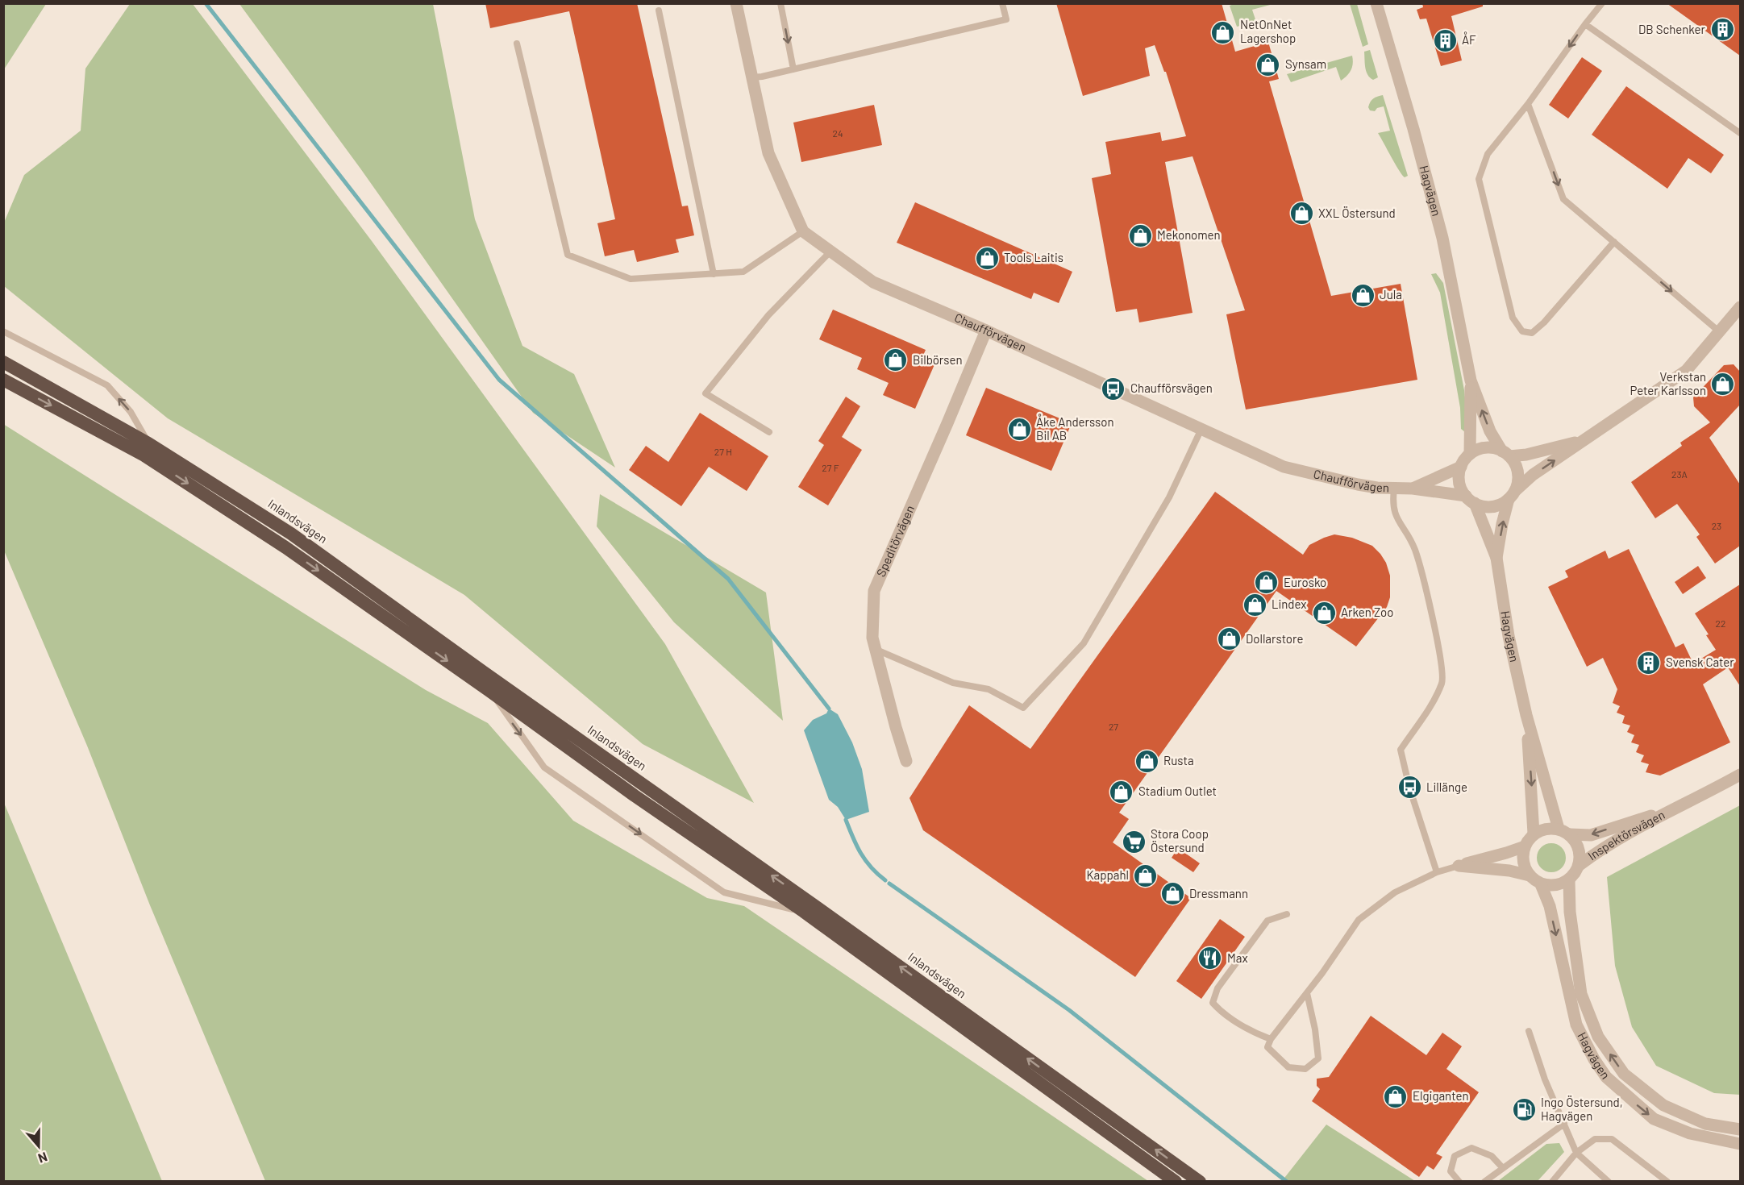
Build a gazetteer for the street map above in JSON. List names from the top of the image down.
{
  "streets": {
    "highway": ["Inlandsvägen"],
    "street": [
      "Hagvägen",
      "Chaufförvägen",
      "Speditörvägen",
      "Inspektörsvägen"
    ]
  },
  "crossings": [
    ["Hagvägen", "Chaufförvägen"],
    ["Hagvägen", "Inspektörsvägen"],
    ["Chaufförvägen", "Speditörvägen"]
  ],
  "places": {
    "building": ["DB Schenker", "ÅF", "Svensk Cater"],
    "shop": [
      "NetOnNet Lagershop",
      "Synsam",
      "XXL Östersund",
      "Mekonomen",
      "Tools Laitis",
      "Jula",
      "Bilbörsen",
      "Verkstan Peter Karlsson",
      "Åke Andersson Bil AB",
      "Eurosko",
      "Lindex",
      "Arken Zoo",
      "Dollarstore",
      "Rusta",
      "Stadium Outlet",
      "Kappahl",
      "Dressmann",
      "Elgiganten"
    ],
    "bus stop": ["Chaufförsvägen", "Lillänge"],
    "supermarket": ["Stora Coop Östersund"],
    "restaurant": ["Max"],
    "fuel station": ["Ingo Östersund, Hagvägen"]
  },
  "house_numbers": [
    "24",
    "27 H",
    "27 F",
    "23A",
    "23",
    "22",
    "27"
  ],
  "north": "bottom"
}
